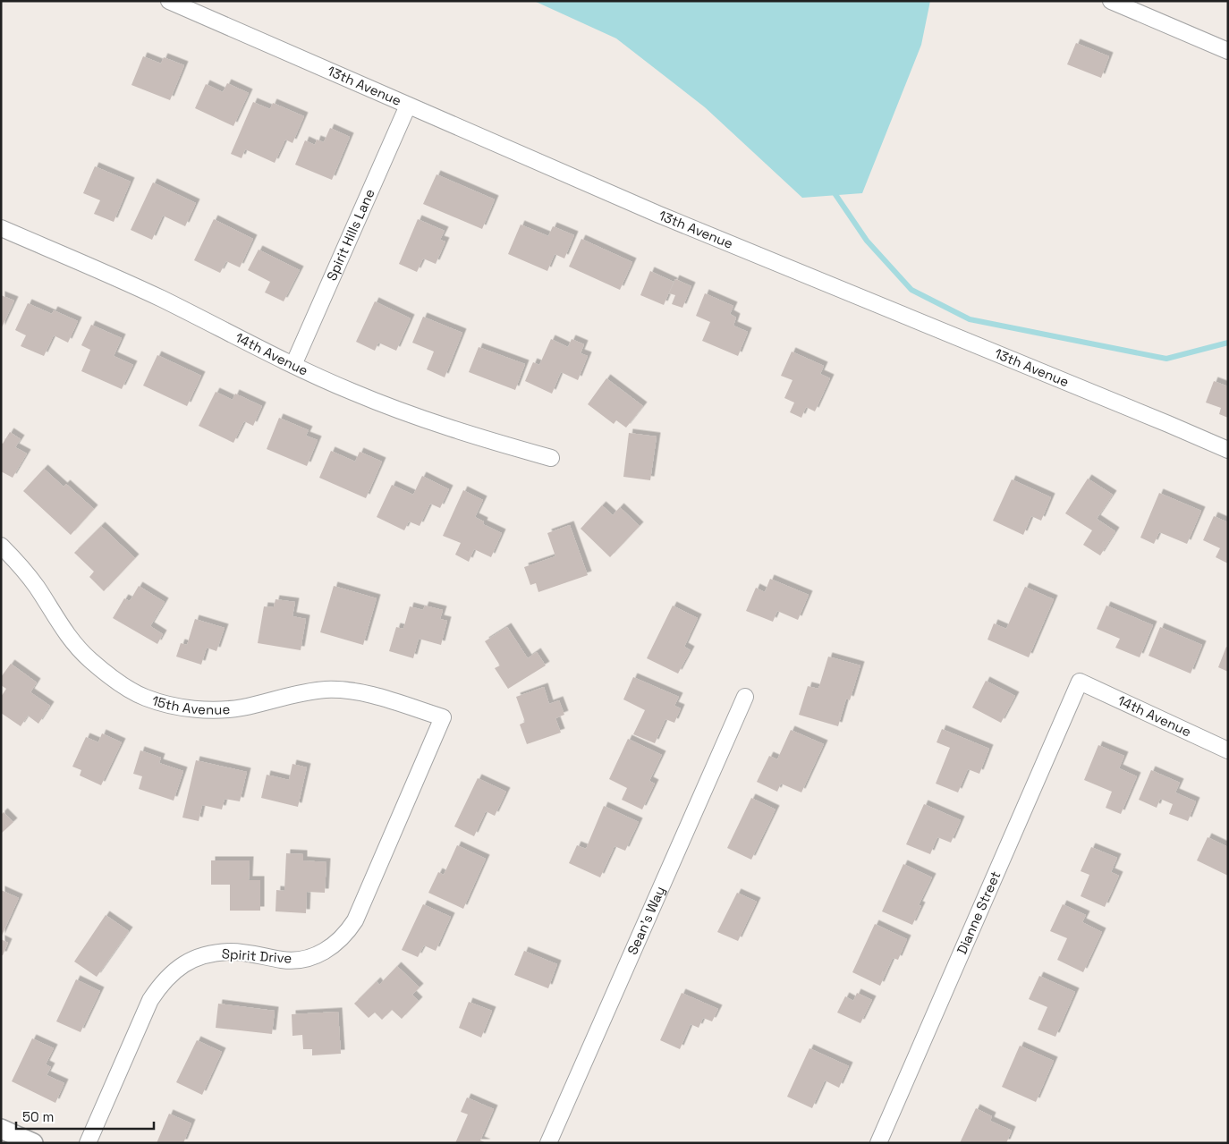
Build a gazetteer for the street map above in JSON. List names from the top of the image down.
{
  "streets": {
    "street": [
      "13th Avenue",
      "Spirit Hills Lane",
      "14th Avenue",
      "15th Avenue",
      "Dianne Street",
      "Sean's Way",
      "Spirit Drive"
    ]
  },
  "crossings": [
    ["13th Avenue", "Spirit Hills Lane"],
    ["Spirit Hills Lane", "14th Avenue"],
    ["14th Avenue", "Dianne Street"],
    ["15th Avenue", "Spirit Drive"]
  ],
  "scale_bar": "50 m"
}
